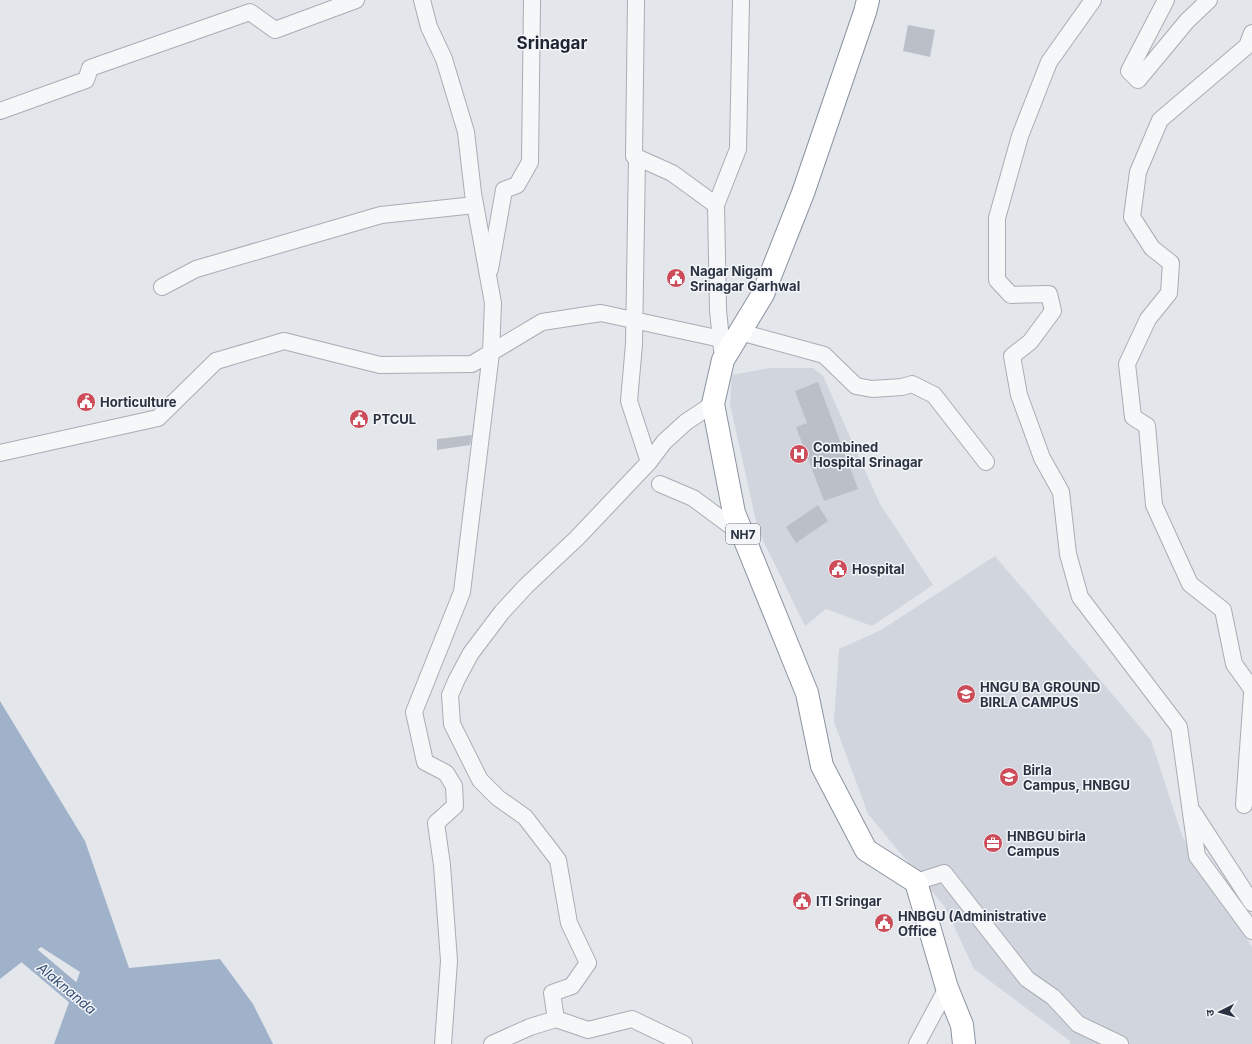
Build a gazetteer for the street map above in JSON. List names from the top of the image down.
{
  "streets": {
    "highway": ["NH7"]
  },
  "districts": ["Srinagar"],
  "water": ["Alaknanda"],
  "places": {
    "public building": [
      "Nagar Nigam Srinagar Garhwal",
      "Horticulture",
      "PTCUL",
      "Hospital",
      "ITI Sringar",
      "HNBGU (Administrative Office"
    ],
    "hospital": ["Combined Hospital Srinagar"],
    "school or university": ["HNGU BA GROUND BIRLA CAMPUS", "Birla Campus, HNBGU"],
    "office": ["HNBGU birla Campus"]
  },
  "north": "left"
}
